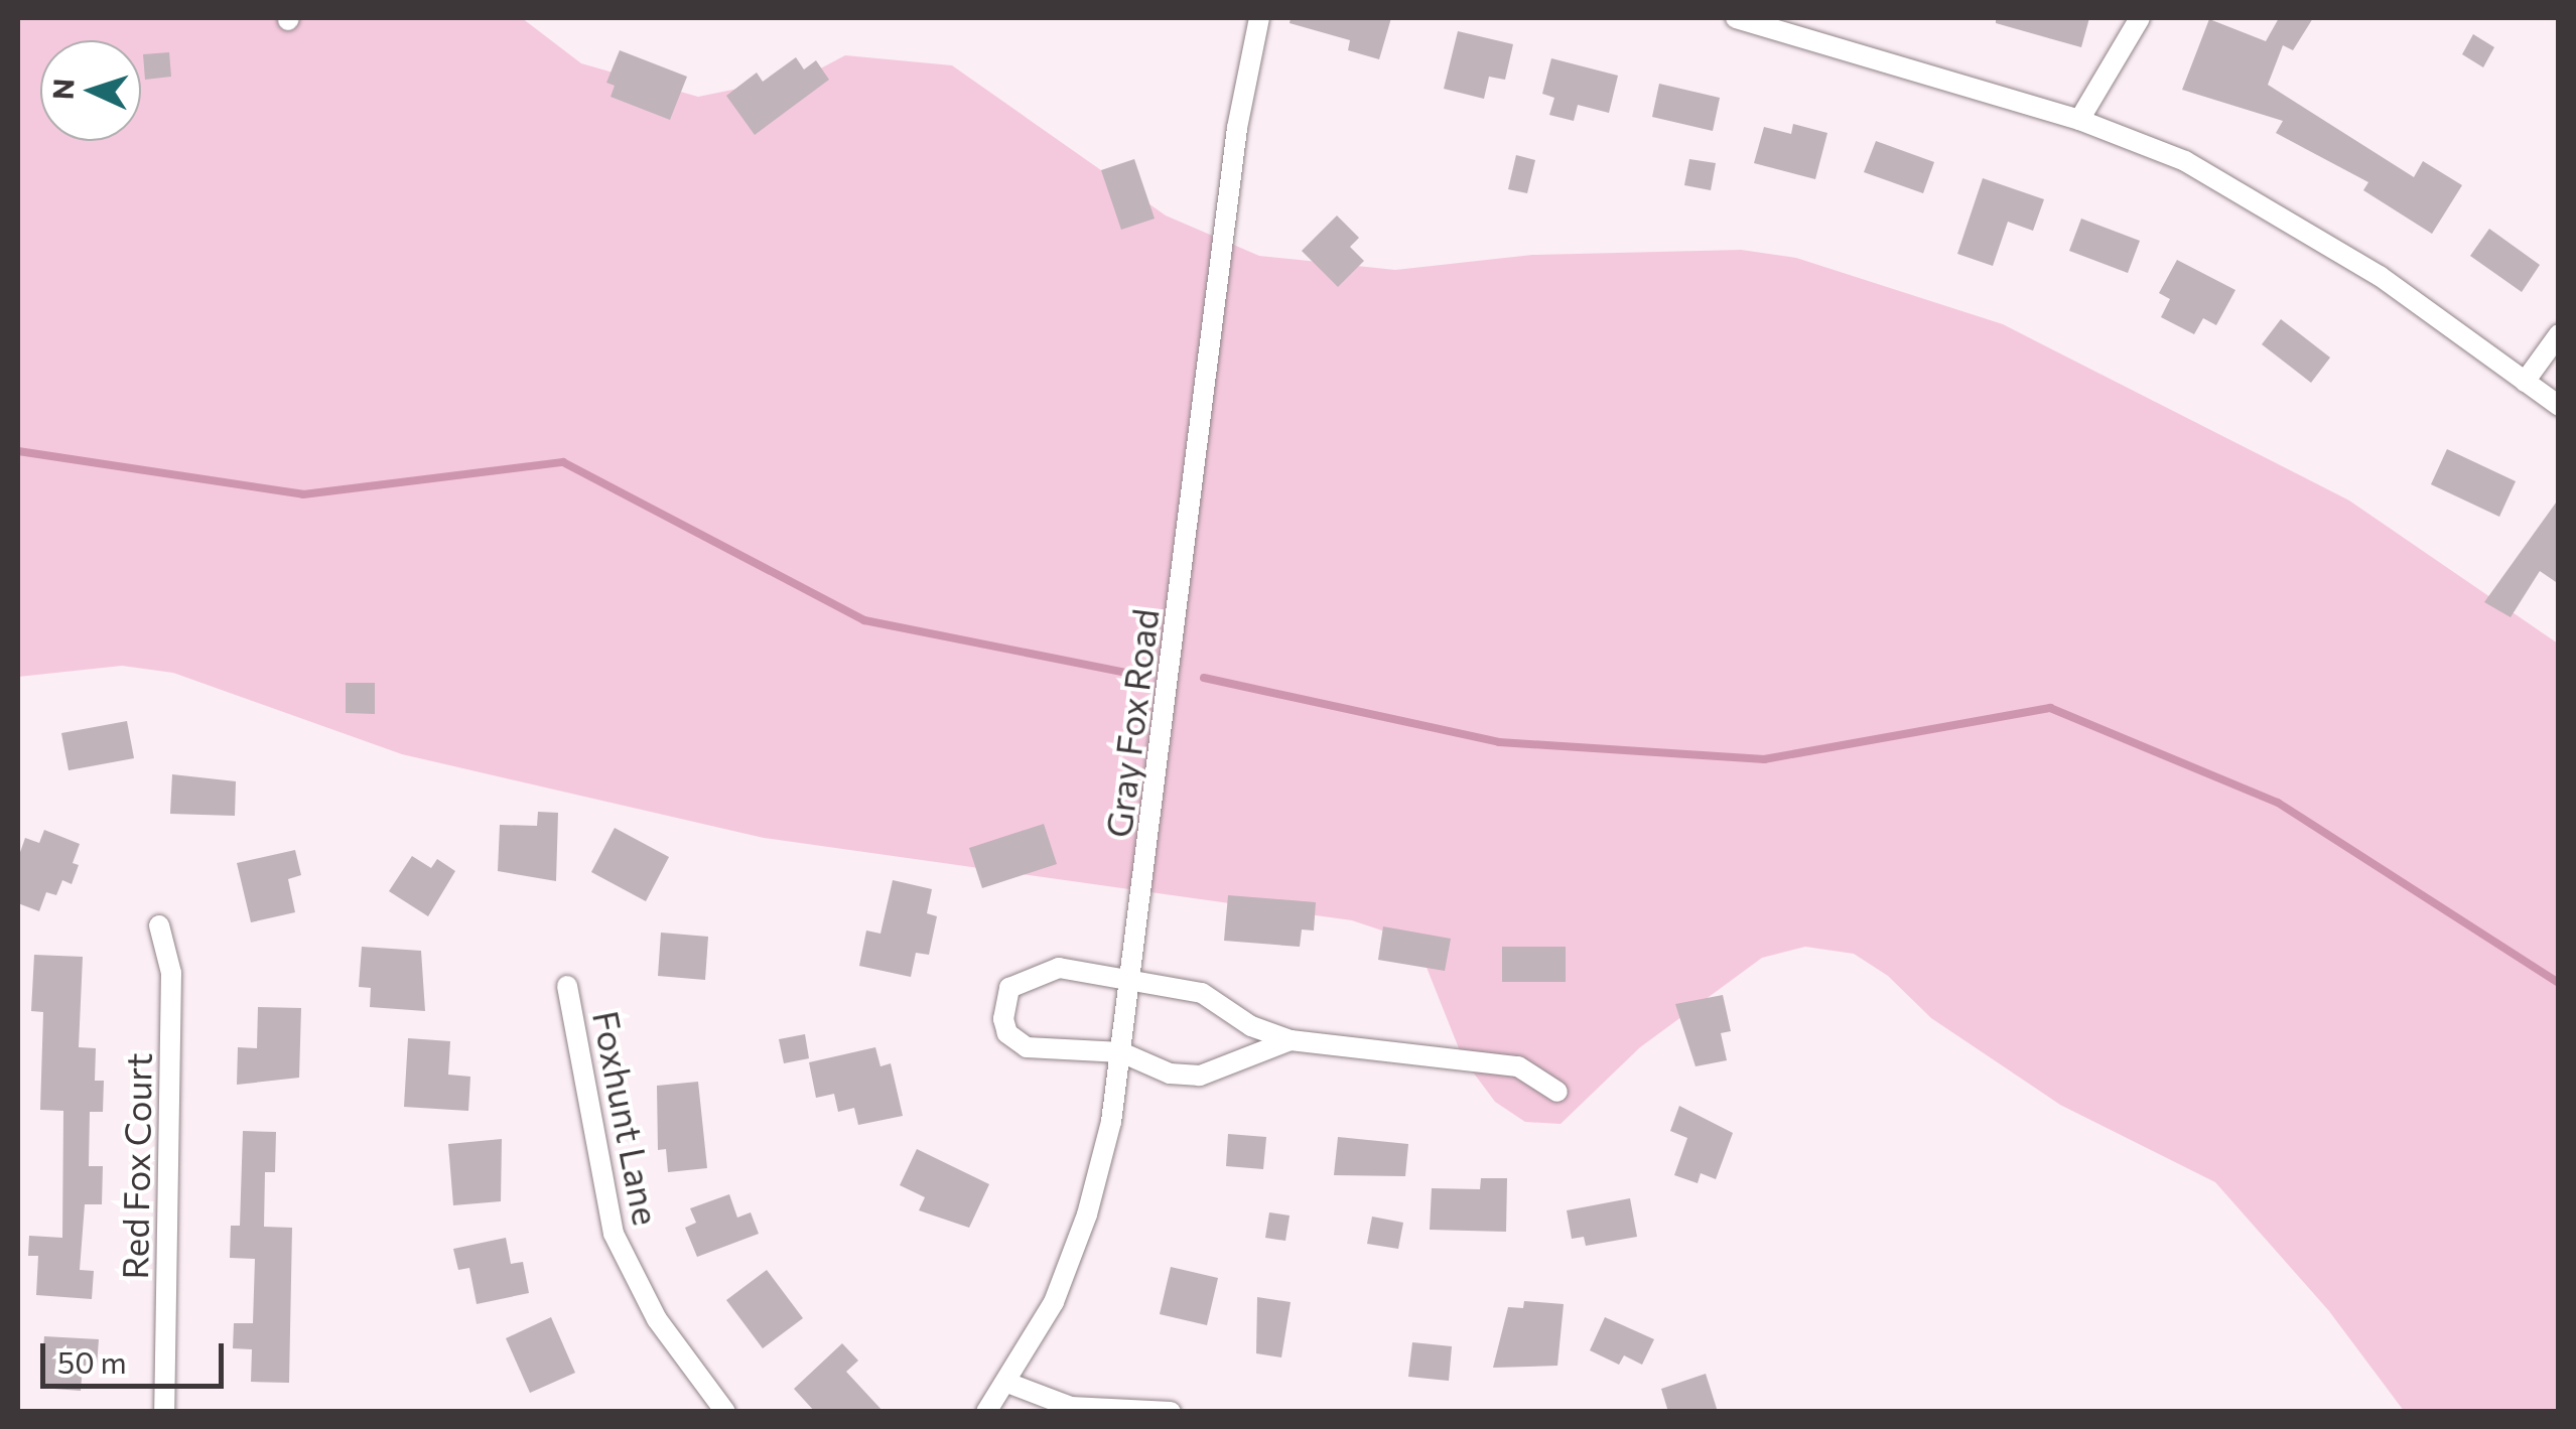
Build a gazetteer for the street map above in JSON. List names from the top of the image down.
{
  "streets": {
    "street": ["Gray Fox Road", "Foxhunt Lane", "Red Fox Court"]
  },
  "scale_bar": "50 m",
  "north": "left"
}
